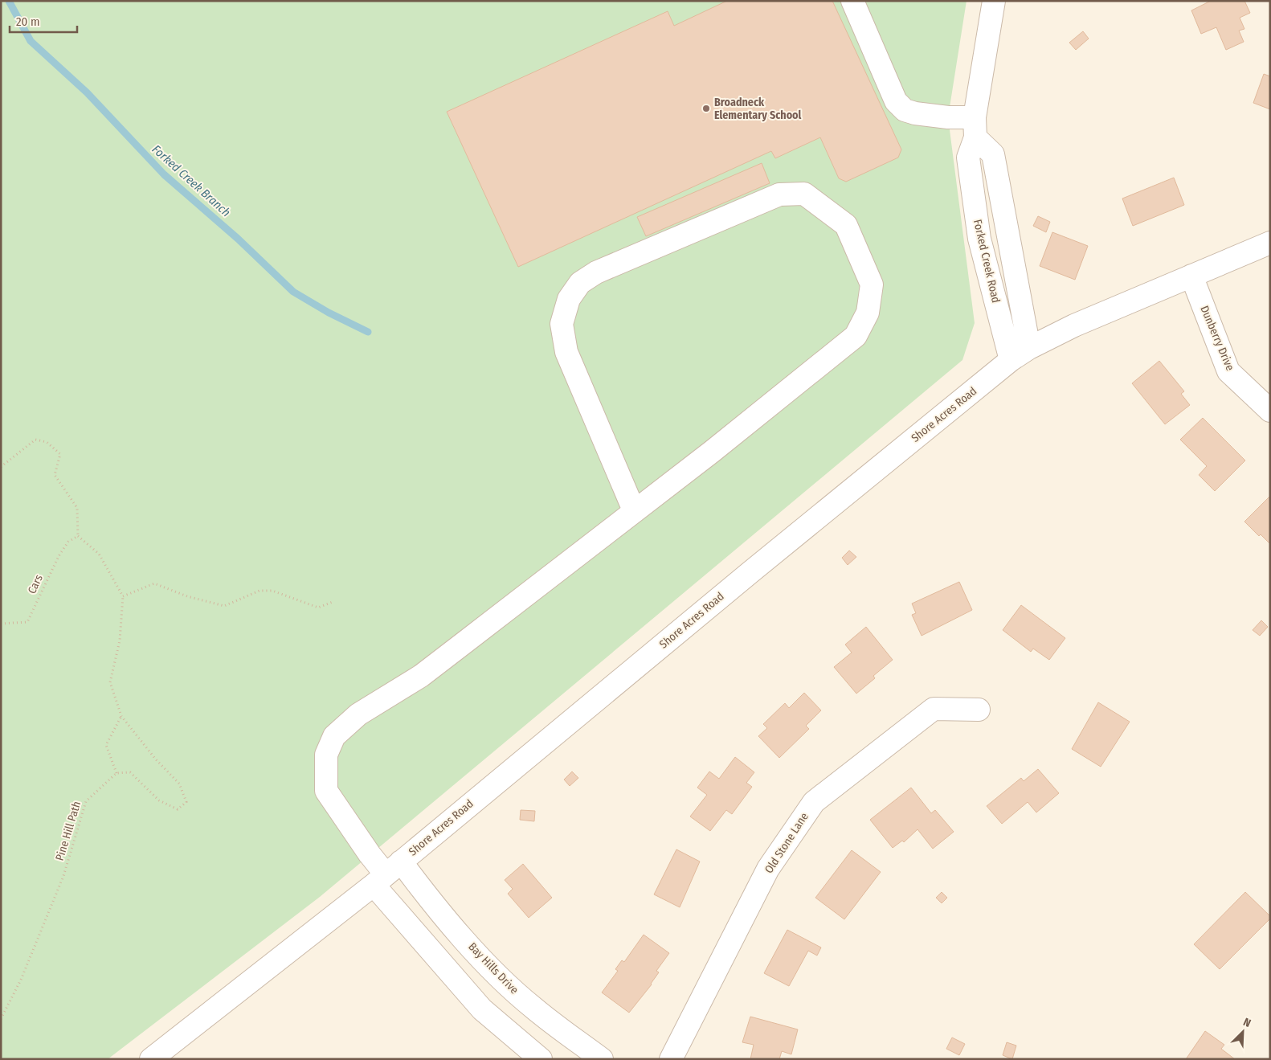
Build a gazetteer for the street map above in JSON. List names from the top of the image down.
{
  "streets": {
    "street": [
      "Forked Creek Road",
      "Dunberry Drive",
      "Shore Acres Road",
      "Old Stone Lane",
      "Bay Hills Drive"
    ],
    "path": ["Cars", "Pine Hill Path"]
  },
  "crossings": [
    ["Forked Creek Road", "Shore Acres Road"],
    ["Dunberry Drive", "Shore Acres Road"],
    ["Shore Acres Road", "Bay Hills Drive"]
  ],
  "water": ["Forked Creek Branch"],
  "places": ["Broadneck Elementary School"],
  "scale_bar": "20 m",
  "north": "top right"
}
